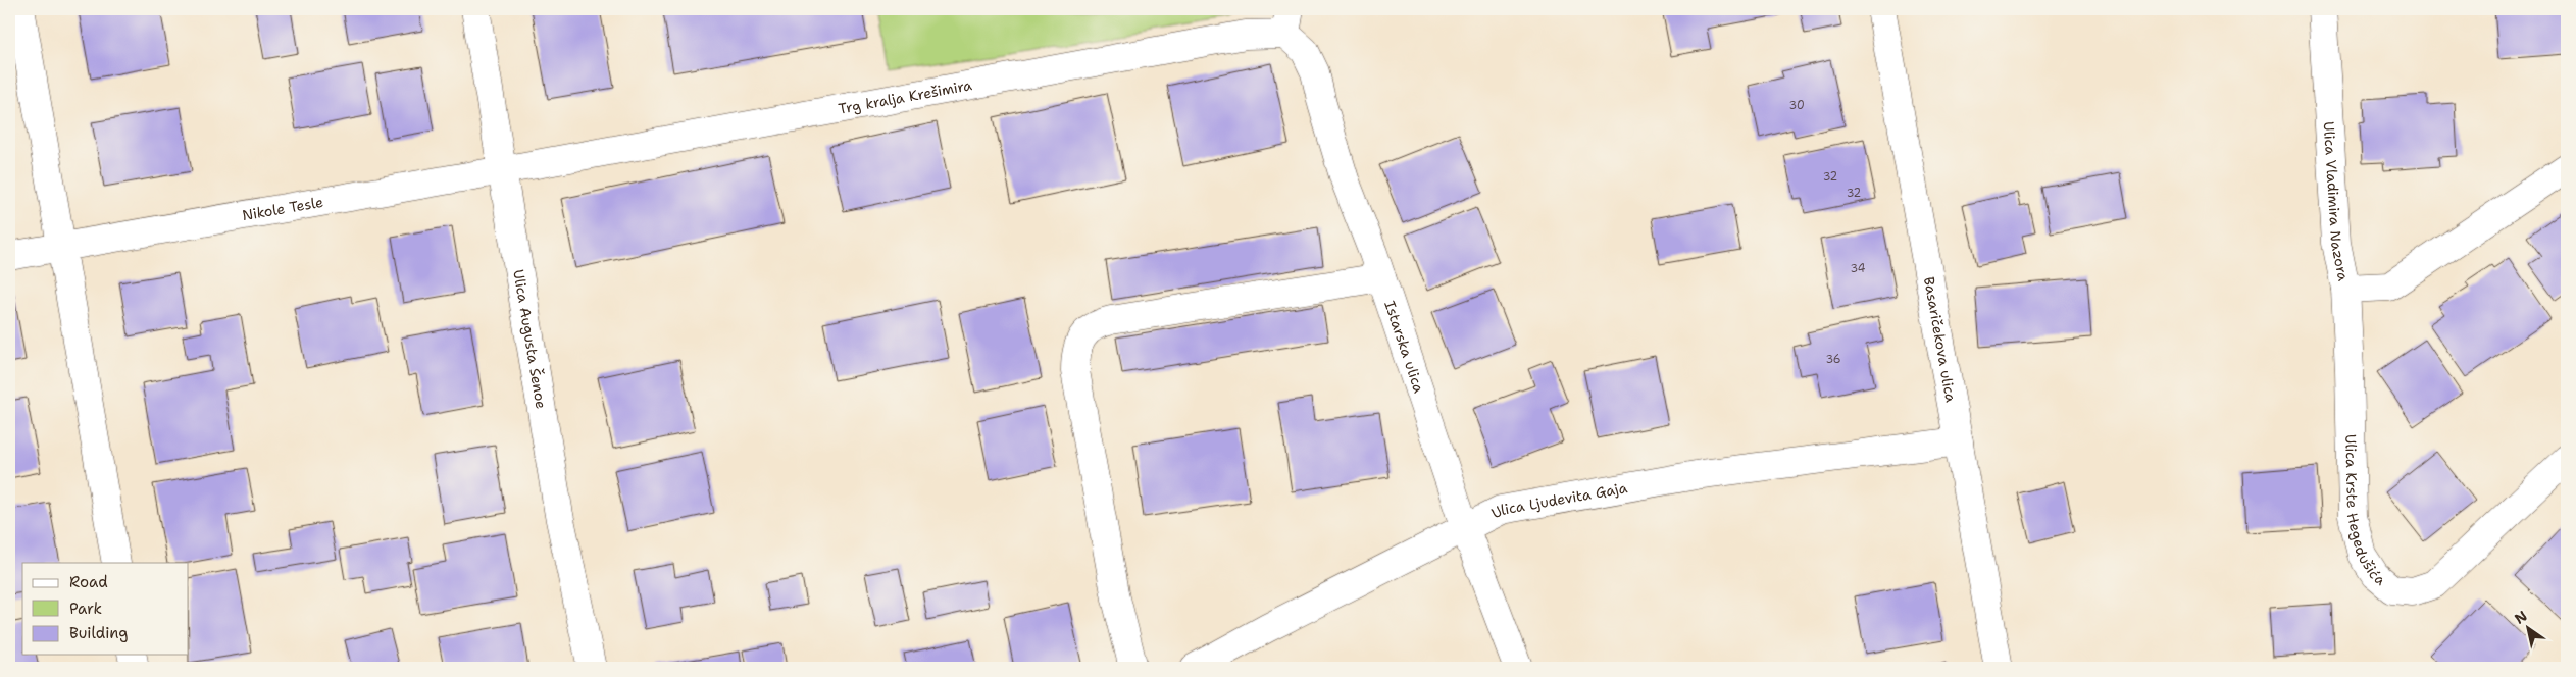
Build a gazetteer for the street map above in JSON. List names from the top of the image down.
{
  "streets": {
    "street": [
      "Trg kralja Krešimira",
      "Ulica Vladimira Nazora",
      "Nikole Tesle",
      "Basaričekova ulica",
      "Ulica Augusta Šenoe",
      "Istarska ulica",
      "Ulica Ljudevita Gaja",
      "Ulica Krste Hegedušića"
    ]
  },
  "crossings": [
    ["Trg kralja Krešimira", "Nikole Tesle"],
    ["Trg kralja Krešimira", "Ulica Augusta Šenoe"],
    ["Trg kralja Krešimira", "Istarska ulica"],
    ["Ulica Vladimira Nazora", "Ulica Krste Hegedušića"],
    ["Nikole Tesle", "Ulica Augusta Šenoe"],
    ["Basaričekova ulica", "Ulica Ljudevita Gaja"],
    ["Istarska ulica", "Ulica Ljudevita Gaja"]
  ],
  "house_numbers": [
    "30",
    "32",
    "32",
    "34",
    "36"
  ],
  "legend": ["Road", "Park", "Building"],
  "north": "top left"
}
